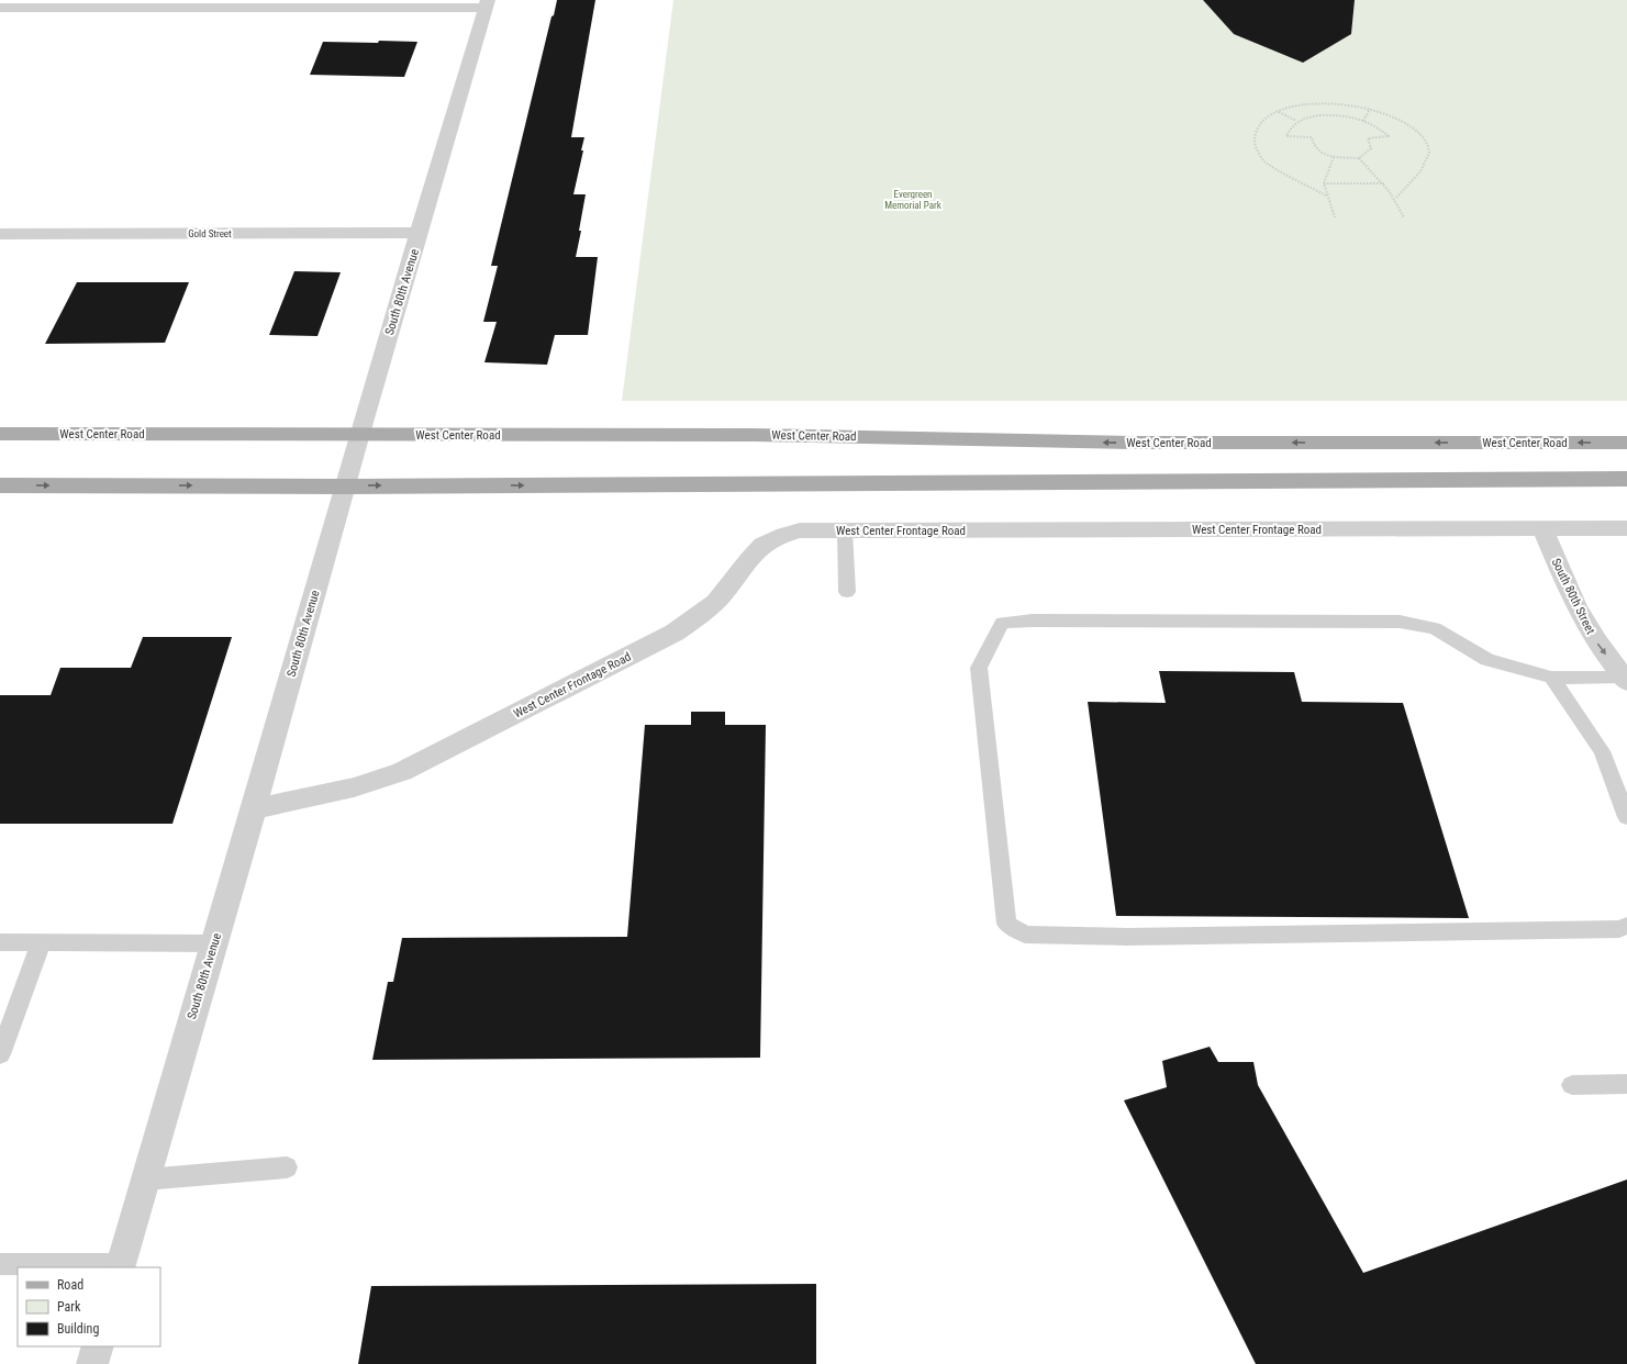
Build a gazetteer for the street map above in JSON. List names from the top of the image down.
{
  "streets": {
    "main road": ["West Center Road"],
    "street": [
      "Gold Street",
      "South 80th Avenue",
      "West Center Frontage Road",
      "South 80th Street"
    ]
  },
  "crossings": [
    ["Gold Street", "South 80th Avenue"],
    ["South 80th Avenue", "West Center Road"],
    ["South 80th Avenue", "West Center Frontage Road"],
    ["West Center Frontage Road", "South 80th Street"]
  ],
  "one_way": ["South 80th Street"],
  "parks": ["Evergreen Memorial Park"],
  "legend": ["Road", "Park", "Building"]
}
